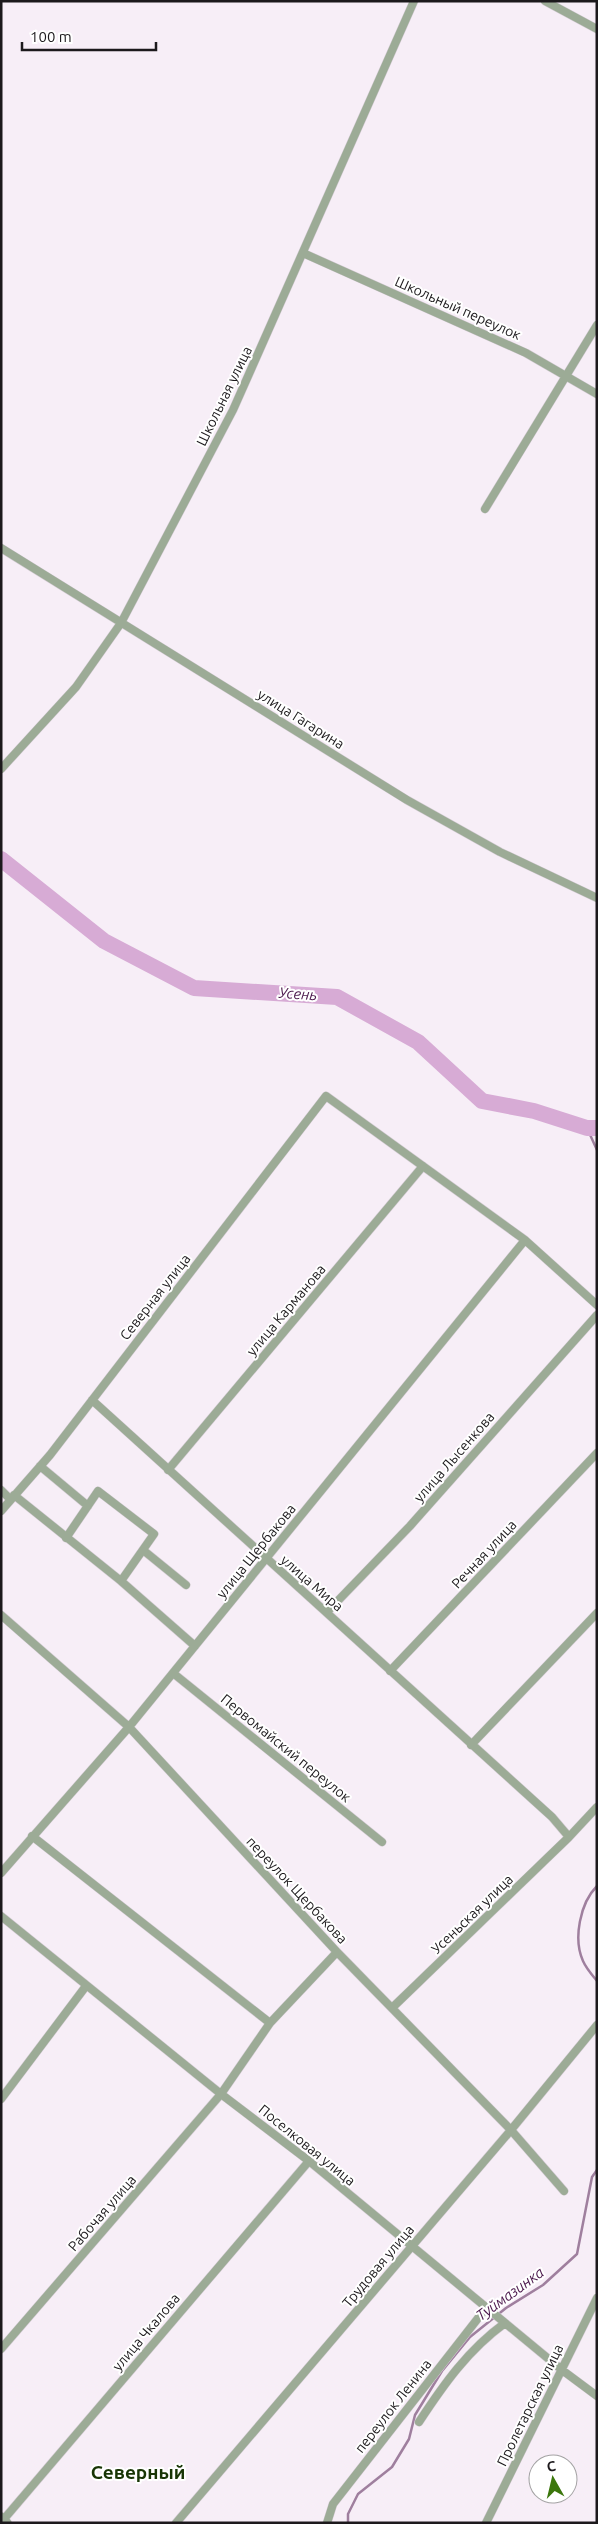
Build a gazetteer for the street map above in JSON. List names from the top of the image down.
{
  "streets": {
    "street": [
      "Школьный переулок",
      "Школьная улица",
      "улица Гагарина",
      "Северная улица",
      "улица Карманова",
      "улица Лысенкова",
      "улица Щербакова",
      "Речная улица",
      "улица Мира",
      "Первомайский переулок",
      "переулок Щербакова",
      "Усеньская улица",
      "Поселковая улица",
      "Рабочая улица",
      "Трудовая улица",
      "улица Чкалова",
      "Пролетарская улица",
      "переулок Ленина"
    ]
  },
  "crossings": [
    ["Школьный переулок", "Школьная улица"],
    ["Школьная улица", "улица Гагарина"],
    ["Северная улица", "улица Карманова"],
    ["Северная улица", "улица Мира"],
    ["улица Карманова", "улица Мира"],
    ["улица Лысенкова", "улица Мира"],
    ["улица Щербакова", "улица Мира"],
    ["улица Щербакова", "Первомайский переулок"],
    ["улица Щербакова", "переулок Щербакова"],
    ["Речная улица", "улица Мира"],
    ["улица Мира", "Усеньская улица"],
    ["переулок Щербакова", "Усеньская улица"],
    ["переулок Щербакова", "Рабочая улица"],
    ["переулок Щербакова", "Трудовая улица"],
    ["Поселковая улица", "Рабочая улица"],
    ["Поселковая улица", "Трудовая улица"],
    ["Поселковая улица", "улица Чкалова"],
    ["Поселковая улица", "Пролетарская улица"],
    ["Поселковая улица", "переулок Ленина"]
  ],
  "districts": ["Северный"],
  "water": ["Усень", "Туймазинка"],
  "scale_bar": "100 m",
  "north": "top"
}
